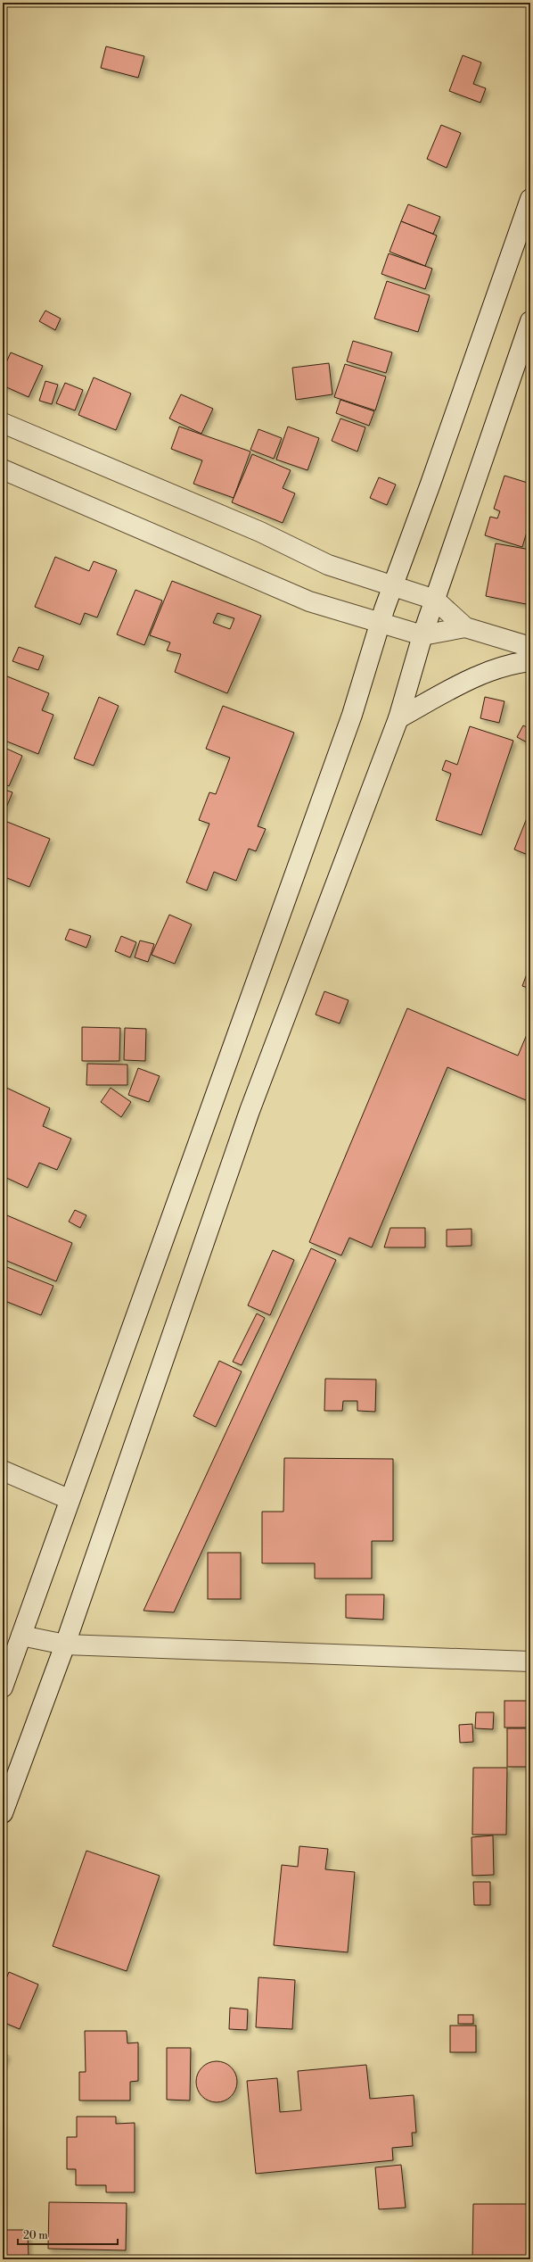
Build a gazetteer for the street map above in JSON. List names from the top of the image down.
{
  "scale_bar": "20 m"
}
